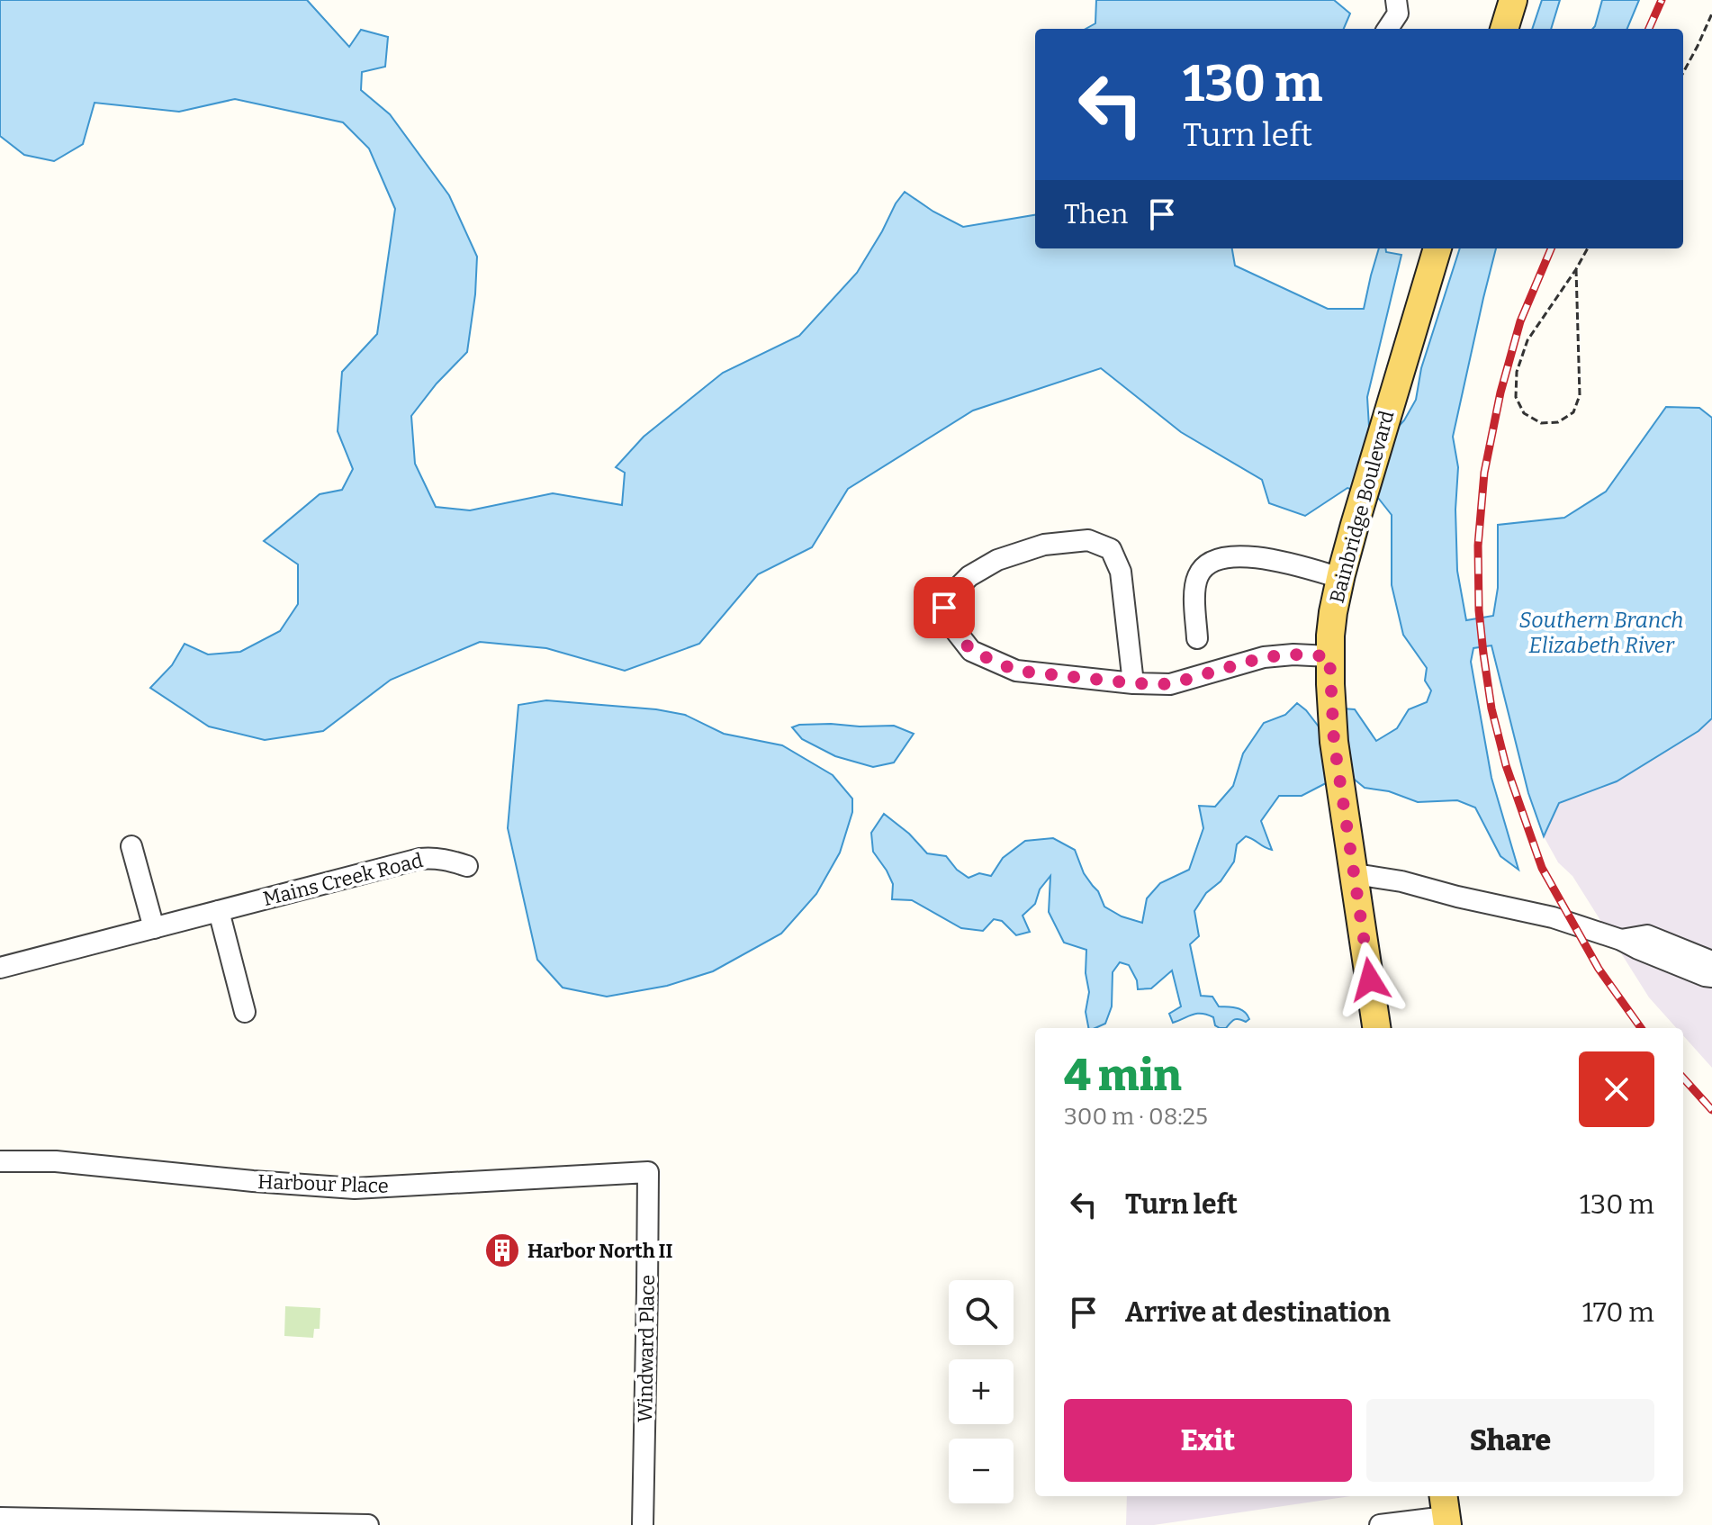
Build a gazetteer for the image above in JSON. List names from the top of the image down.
{
  "streets": {
    "main road": ["Bainbridge Boulevard"],
    "street": ["Mains Creek Road", "Harbour Place", "Windward Place"]
  },
  "crossings": [
    ["Harbour Place", "Windward Place"]
  ],
  "water": ["Southern Branch Elizabeth River"],
  "places": {
    "building": ["Harbor North II"]
  },
  "page": {
    "turn": ["130 m", "Turn left"],
    "then": "Then",
    "heading": ["4 min", "300 m · 08:25"],
    "list": [
      {
        "name": "Turn left",
        "value": "130 m"
      },
      {
        "name": "Arrive at destination",
        "value": "170 m"
      }
    ],
    "map_buttons": ["+", "−"],
    "buttons": ["Exit", "Share"]
  }
}
